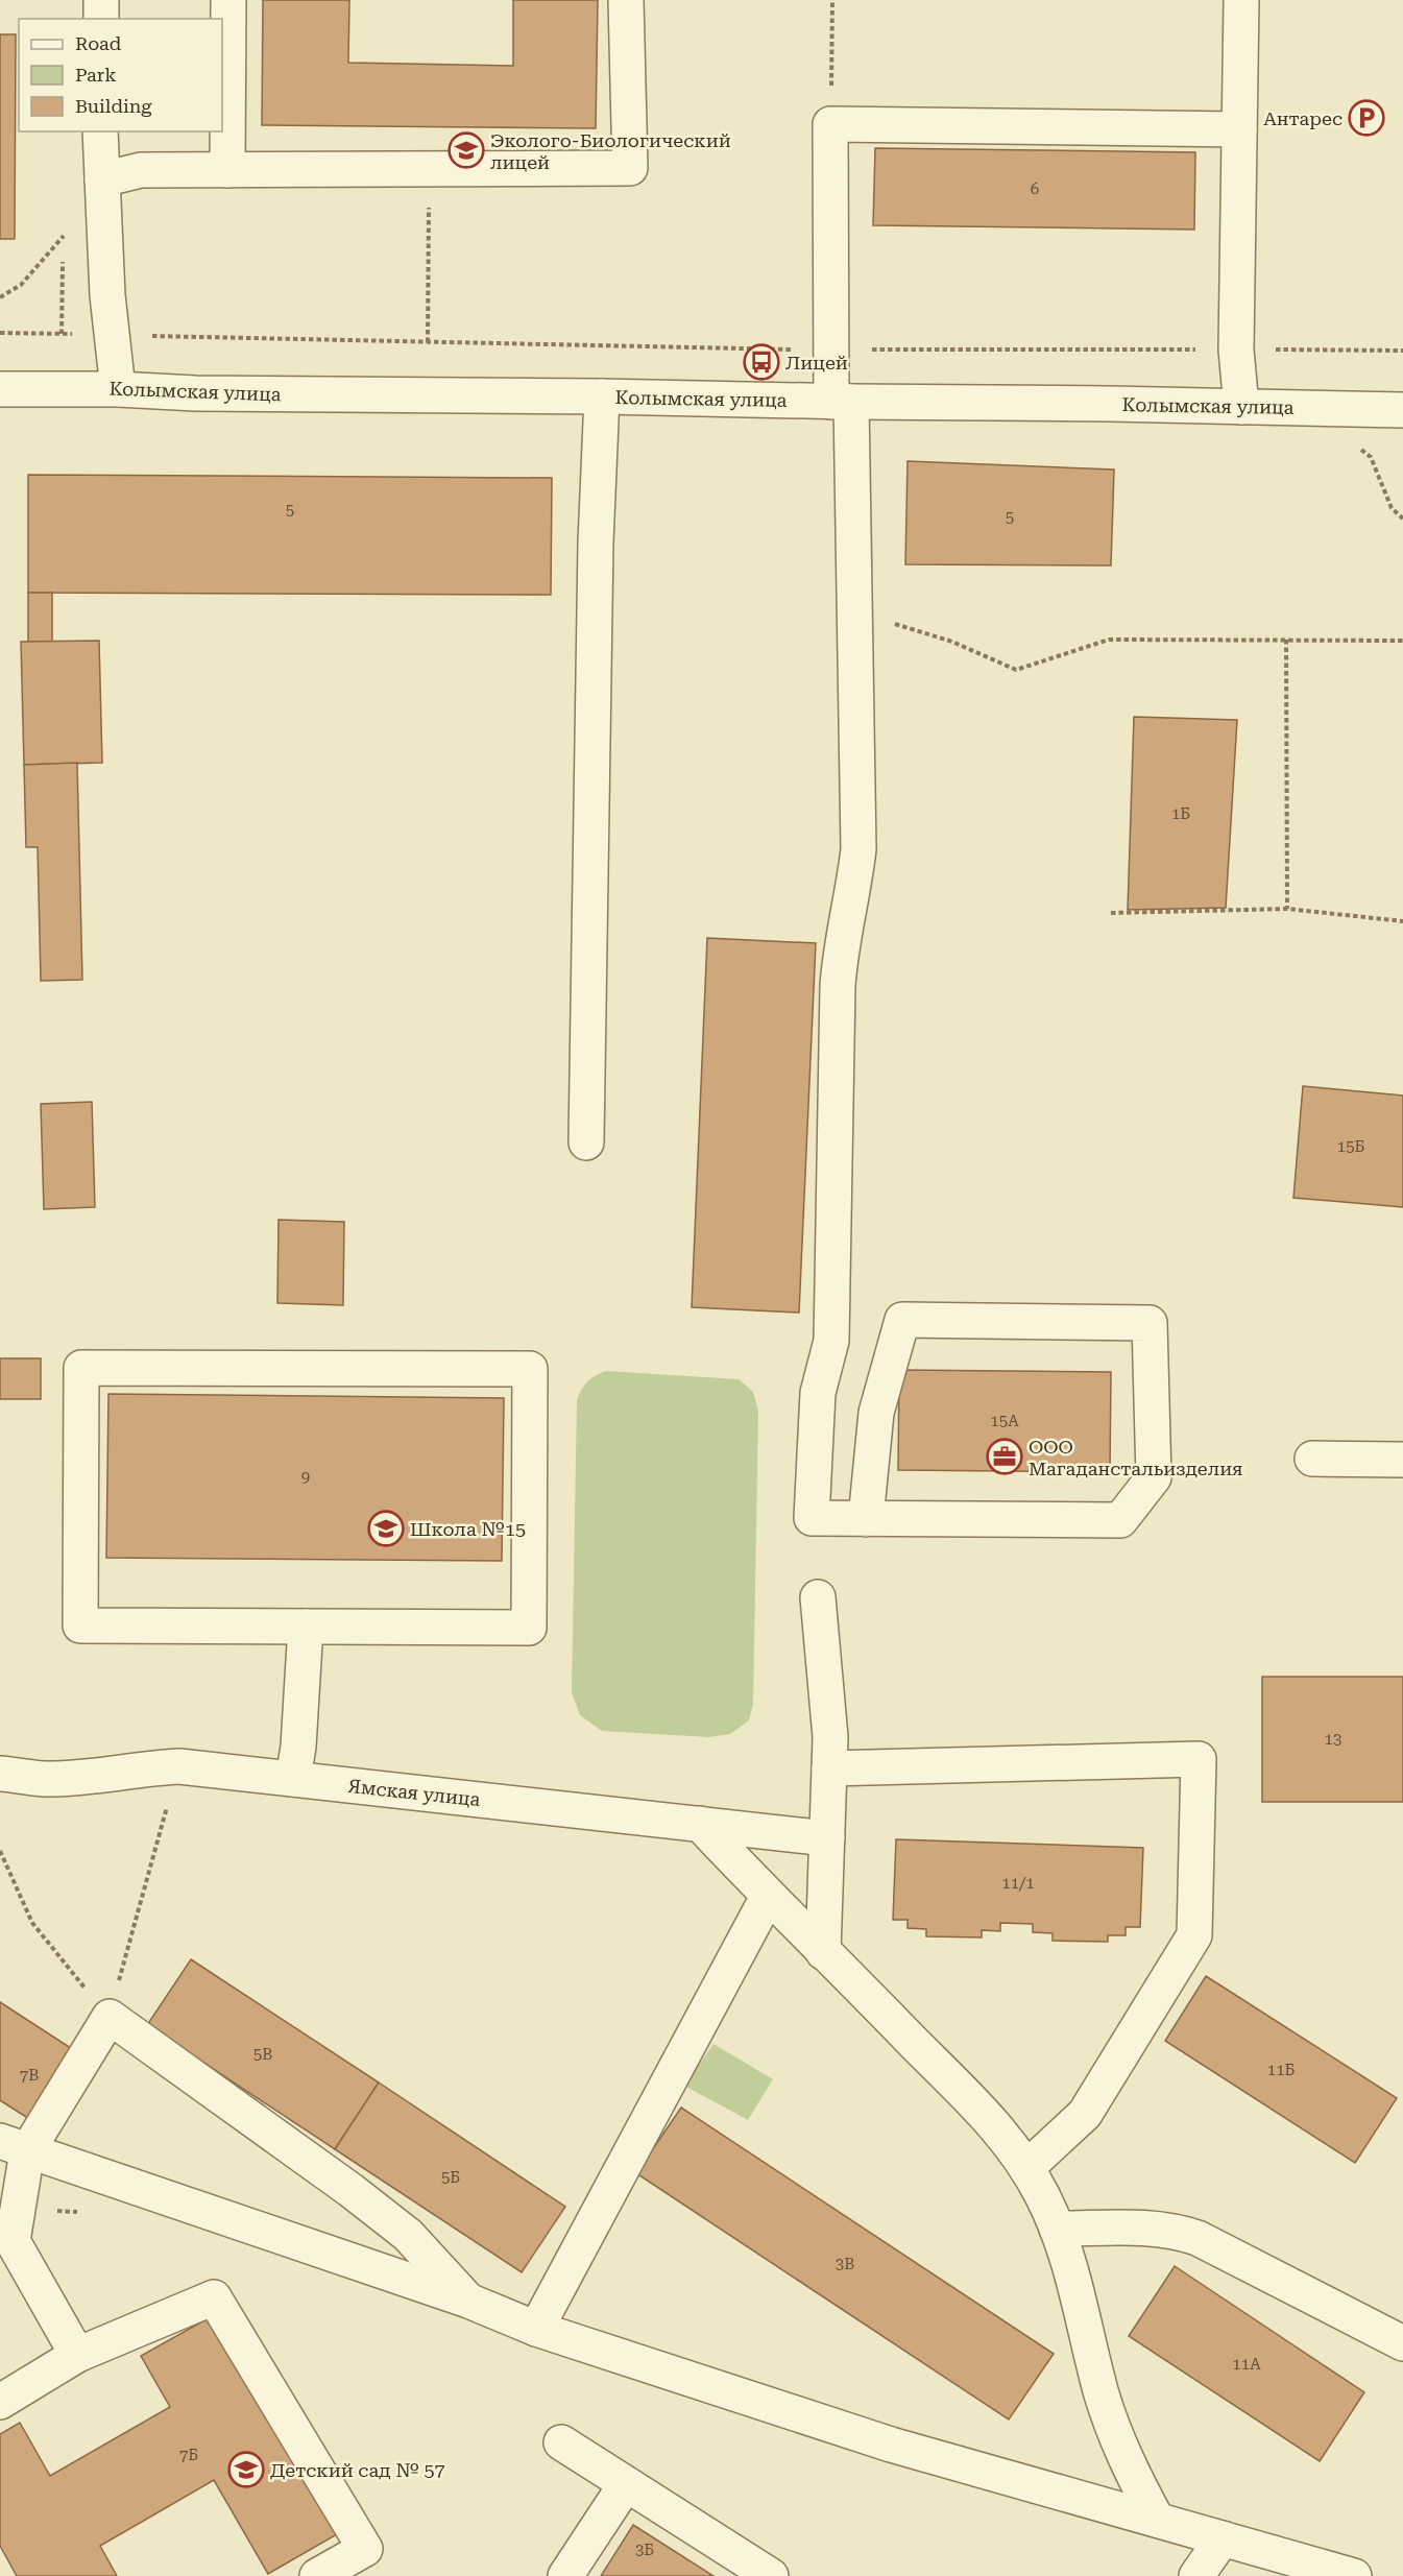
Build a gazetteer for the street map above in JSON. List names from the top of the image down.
{
  "streets": {
    "street": ["Колымская улица", "Ямская улица"]
  },
  "places": {
    "parking": ["Антарес"],
    "school or university": ["Эколого-Биологический лицей", "Школа №15", "Детский сад № 57"],
    "bus stop": ["Лицей"],
    "office": ["ООО Магаданстальизделия"]
  },
  "house_numbers": [
    "6",
    "5",
    "5",
    "1Б",
    "15Б",
    "15А",
    "9",
    "13",
    "11/1",
    "5В",
    "11Б",
    "7В",
    "5Б",
    "3В",
    "11А",
    "7Б",
    "3Б"
  ],
  "legend": ["Road", "Park", "Building"]
}
